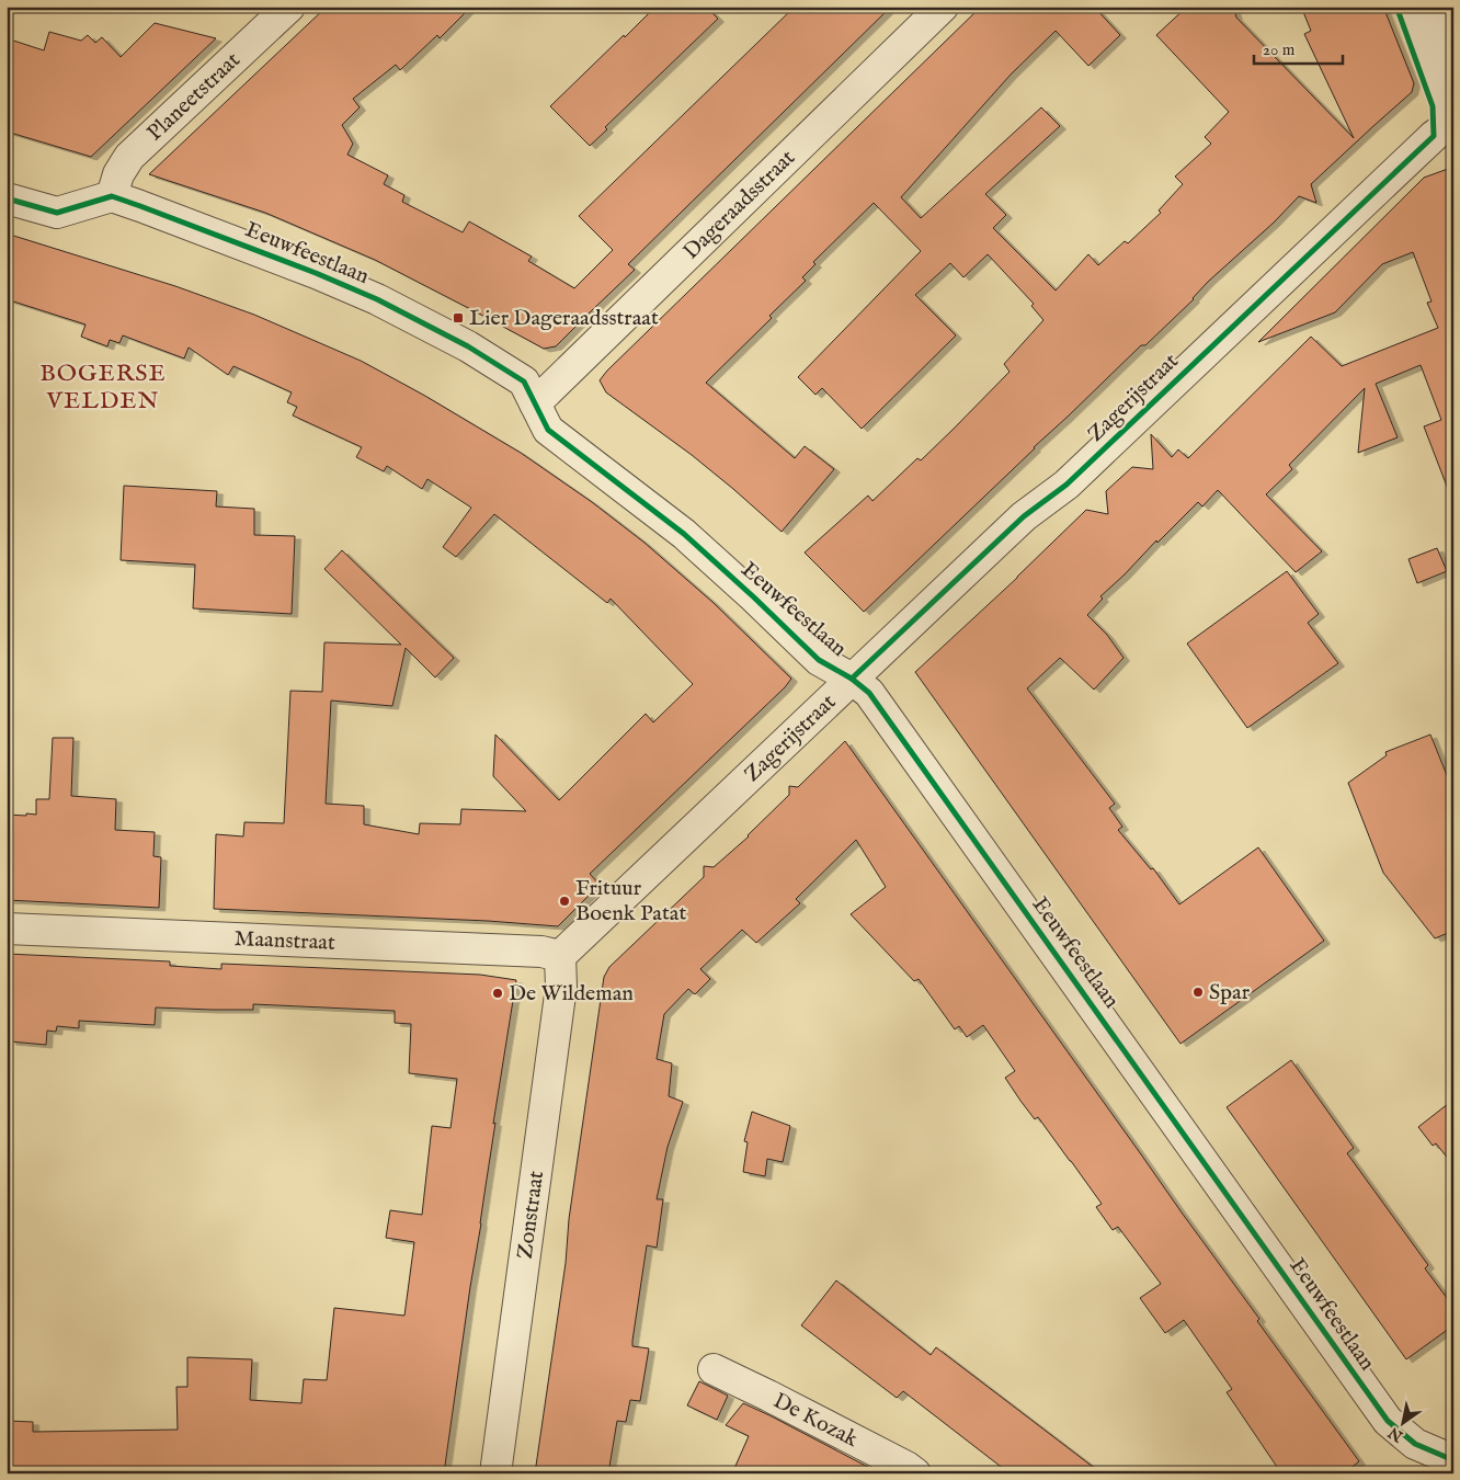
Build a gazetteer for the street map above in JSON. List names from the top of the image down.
{
  "streets": {
    "street": [
      "Planeetstraat",
      "Dageraadsstraat",
      "Eeuwfeestlaan",
      "Zagerijstraat",
      "Maanstraat",
      "Zonstraat",
      "De Kozak"
    ]
  },
  "crossings": [
    ["Planeetstraat", "Eeuwfeestlaan"],
    ["Dageraadsstraat", "Eeuwfeestlaan"],
    ["Eeuwfeestlaan", "Zagerijstraat"],
    ["Zagerijstraat", "Maanstraat"],
    ["Zagerijstraat", "Zonstraat"],
    ["Maanstraat", "Zonstraat"]
  ],
  "districts": ["BOGERSE VELDEN"],
  "places": {
    "transit": ["Lier Dageraadsstraat"],
    "other": ["Frituur Boenk Patat", "Spar", "De Wildeman"]
  },
  "scale_bar": "20 m",
  "north": "bottom left"
}
